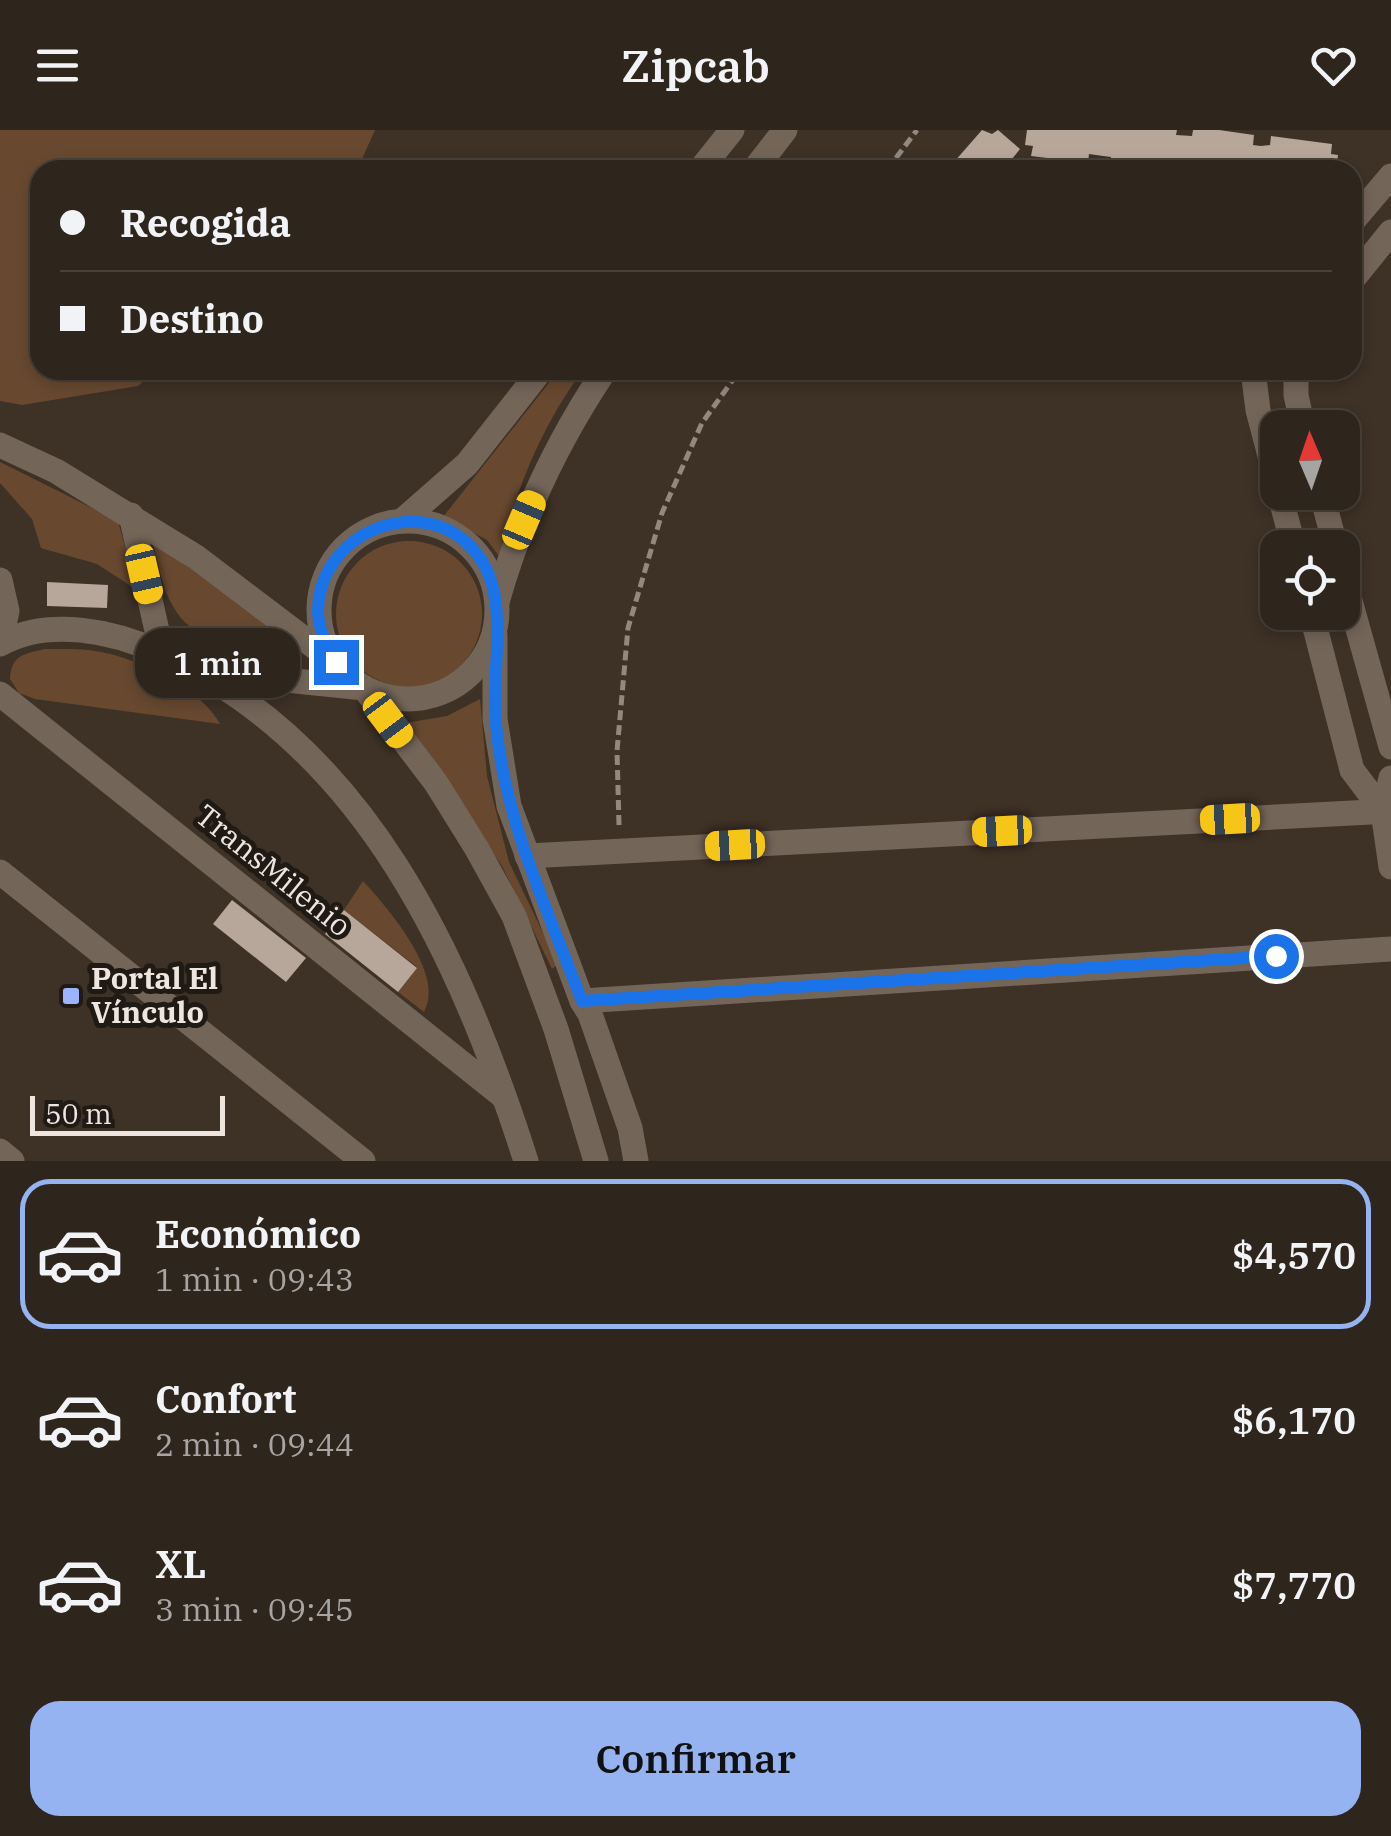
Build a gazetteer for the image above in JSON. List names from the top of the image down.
{
  "streets": {
    "street": ["TransMilenio"]
  },
  "places": {
    "transit": ["Portal El Vínculo"]
  },
  "scale_bar": "50 m",
  "north": "top",
  "page": {
    "header": "Zipcab",
    "banner": ["Recogida", "Destino"],
    "bubble": "1 min",
    "scale": "50 m",
    "list": [
      {
        "name": "Económico",
        "note": "1 min · 09:43",
        "value": "$4,570"
      },
      {
        "name": "Confort",
        "note": "2 min · 09:44",
        "value": "$6,170"
      },
      {
        "name": "XL",
        "note": "3 min · 09:45",
        "value": "$7,770"
      }
    ],
    "buttons": "Confirmar"
  }
}
